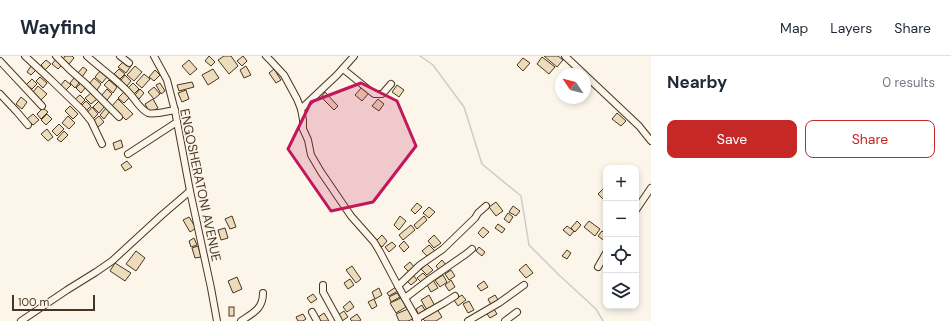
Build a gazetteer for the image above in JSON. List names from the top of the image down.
{
  "streets": {
    "street": ["ENGOSHERATONI AVENUE"]
  },
  "scale_bar": "100 m",
  "north": "top left",
  "page": {
    "header": "Wayfind",
    "nav": ["Map", "Layers", "Share"],
    "heading": ["Nearby", "0 results"],
    "buttons": ["Save", "Share"],
    "map_buttons": ["+", "−"],
    "scale": "100 m"
  }
}
